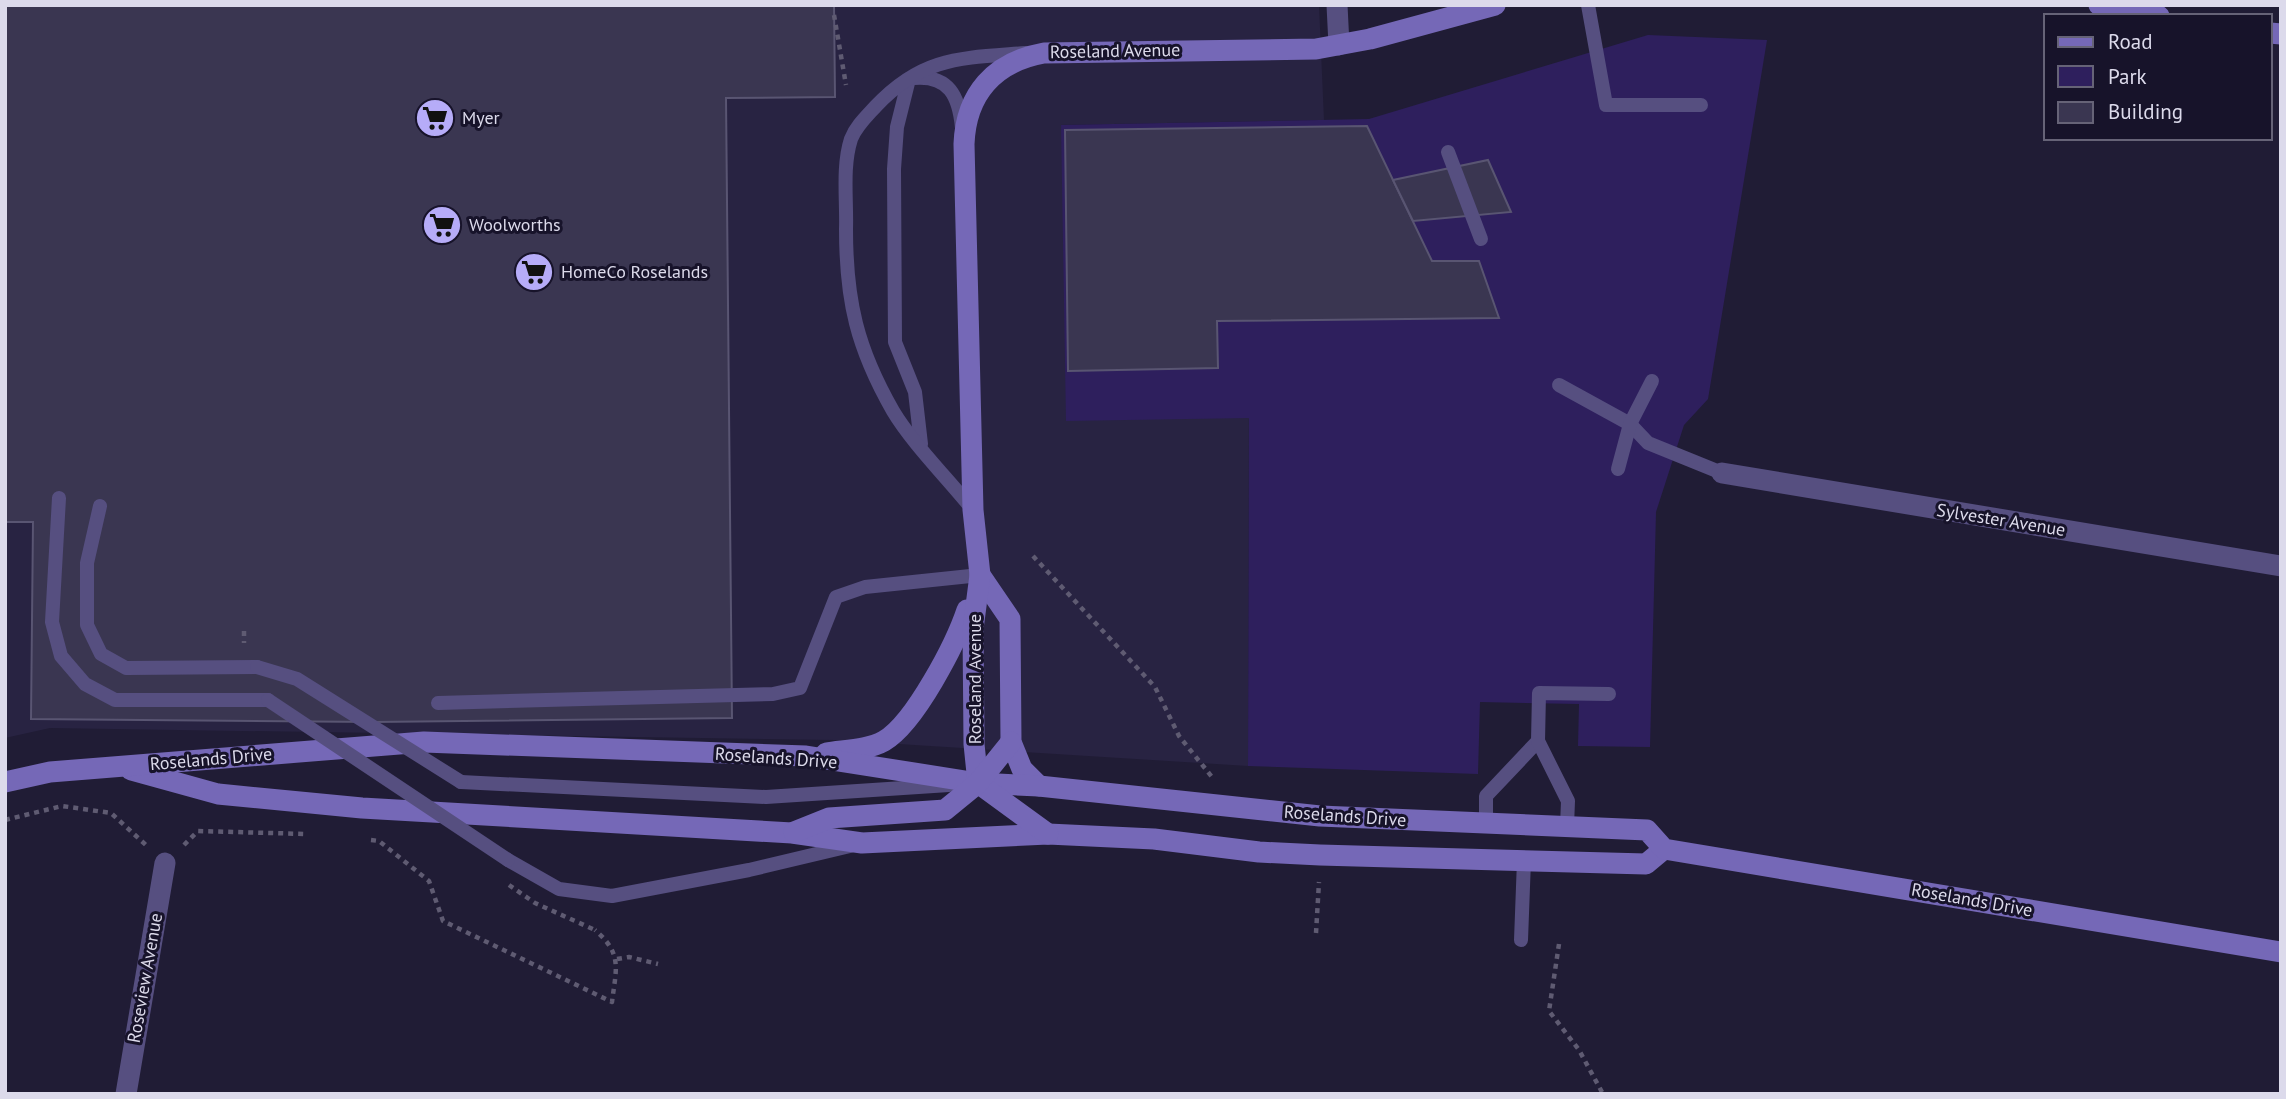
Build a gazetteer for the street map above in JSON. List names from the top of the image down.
{
  "streets": {
    "street": [
      "Roseland Avenue",
      "Sylvester Avenue",
      "Roselands Drive",
      "Roseview Avenue"
    ]
  },
  "crossings": [
    ["Roseland Avenue", "Roselands Drive"]
  ],
  "places": {
    "supermarket": ["Myer", "Woolworths", "HomeCo Roselands"]
  },
  "legend": ["Road", "Park", "Building"]
}
